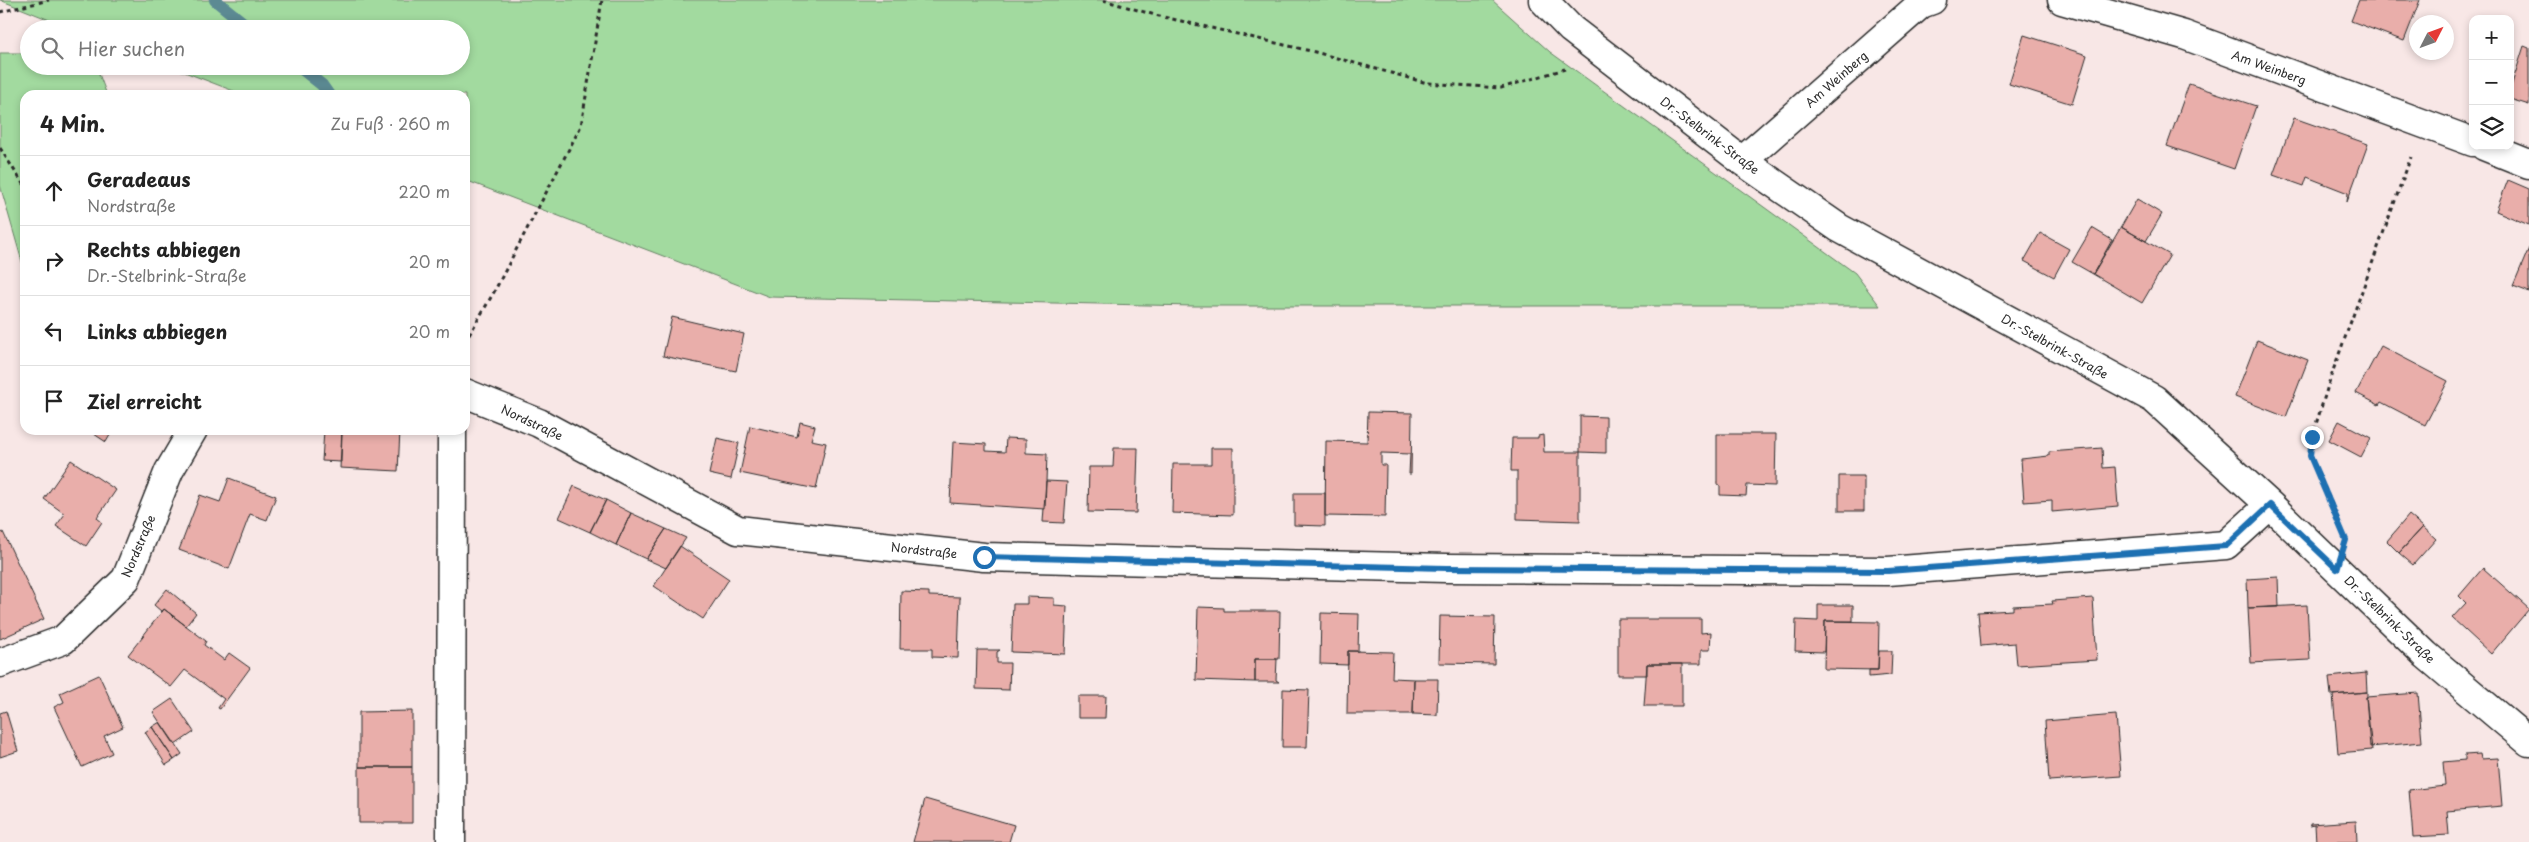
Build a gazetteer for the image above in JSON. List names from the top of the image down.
{
  "streets": {
    "street": ["Am Weinberg", "Dr.-Stelbrink-Straße", "Nordstraße"]
  },
  "crossings": [
    ["Am Weinberg", "Dr.-Stelbrink-Straße"],
    ["Dr.-Stelbrink-Straße", "Nordstraße"]
  ],
  "north": "top right",
  "page": {
    "map_buttons": ["+", "−"],
    "search": "Hier suchen",
    "heading": ["4 Min.", "Zu Fuß · 260 m"],
    "list": [
      ["Geradeaus", "Nordstraße", "220 m"],
      ["Rechts abbiegen", "Dr.-Stelbrink-Straße", "20 m"],
      ["Links abbiegen", "20 m"],
      "Ziel erreicht"
    ]
  }
}
